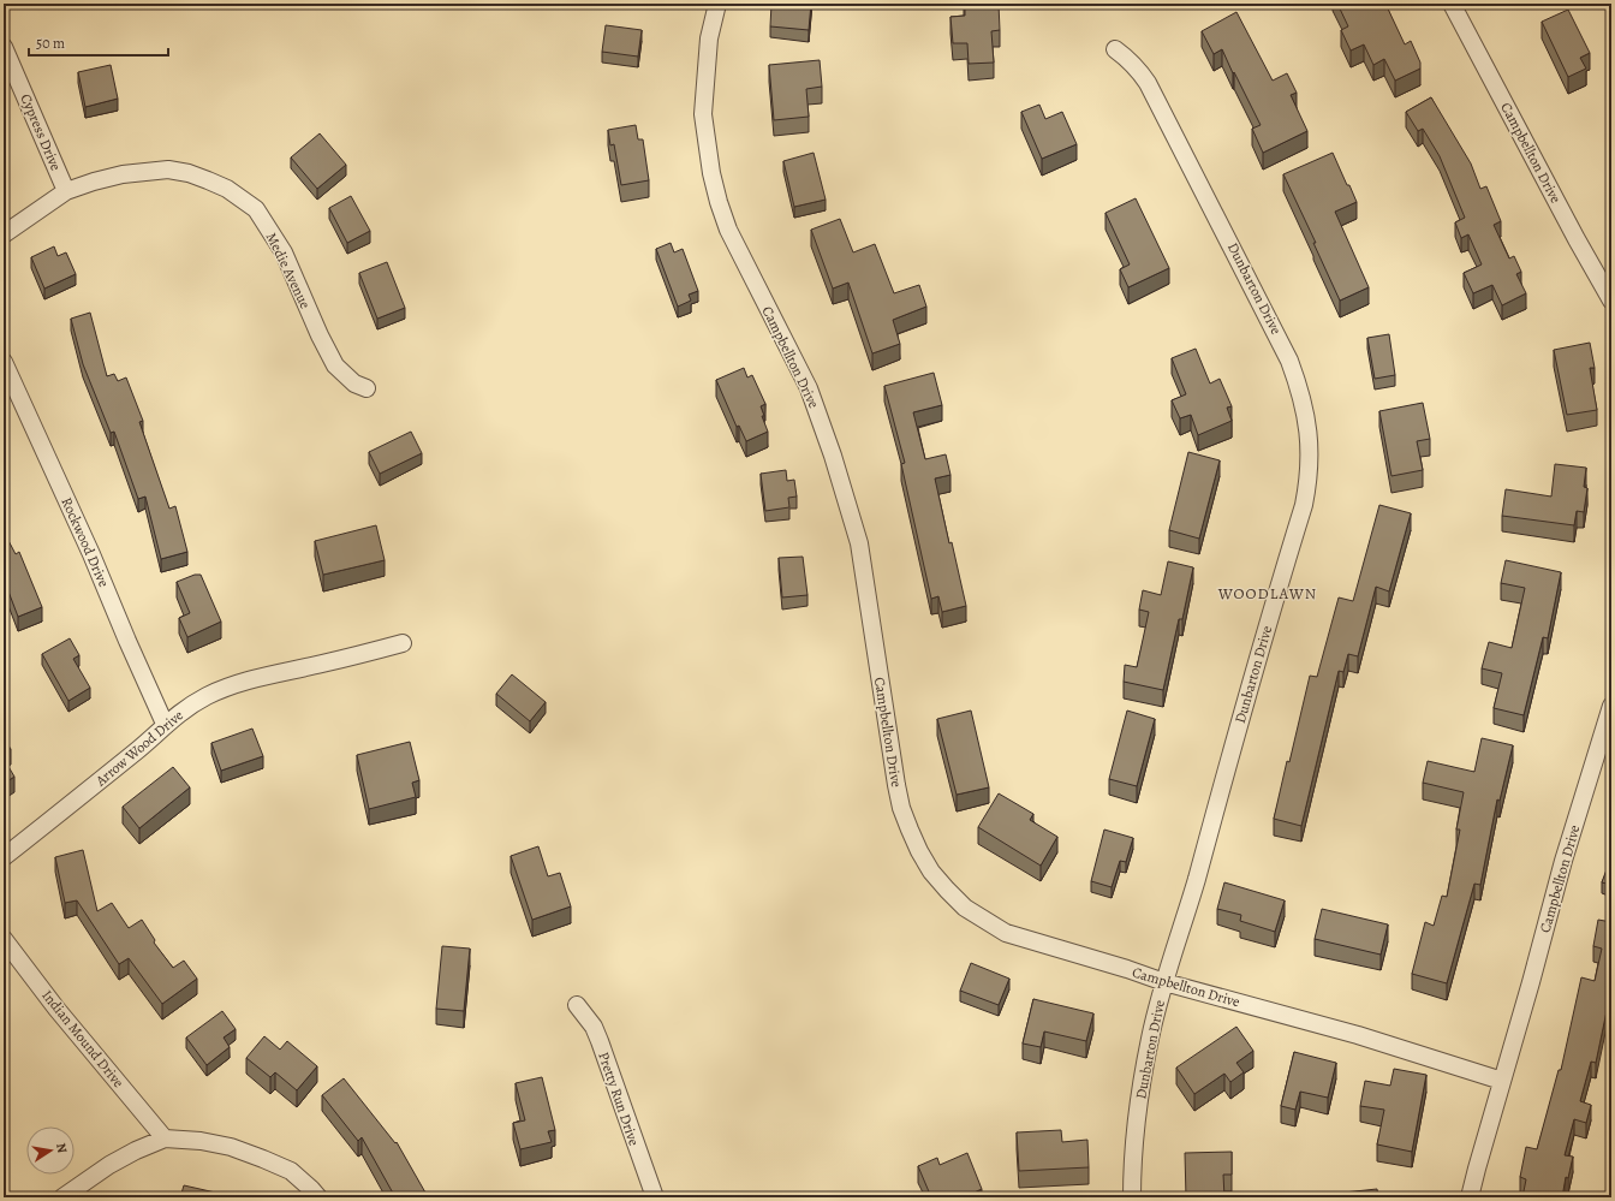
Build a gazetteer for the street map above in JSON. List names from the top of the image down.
{
  "streets": {
    "street": [
      "Cypress Drive",
      "Campbellton Drive",
      "Medie Avenue",
      "Dunbarton Drive",
      "Rockwood Drive",
      "Arrow Wood Drive",
      "Indian Mound Drive",
      "Pretty Run Drive"
    ]
  },
  "crossings": [
    ["Cypress Drive", "Medie Avenue"],
    ["Campbellton Drive", "Dunbarton Drive"],
    ["Rockwood Drive", "Arrow Wood Drive"]
  ],
  "districts": ["WOODLAWN"],
  "scale_bar": "50 m",
  "north": "right"
}
